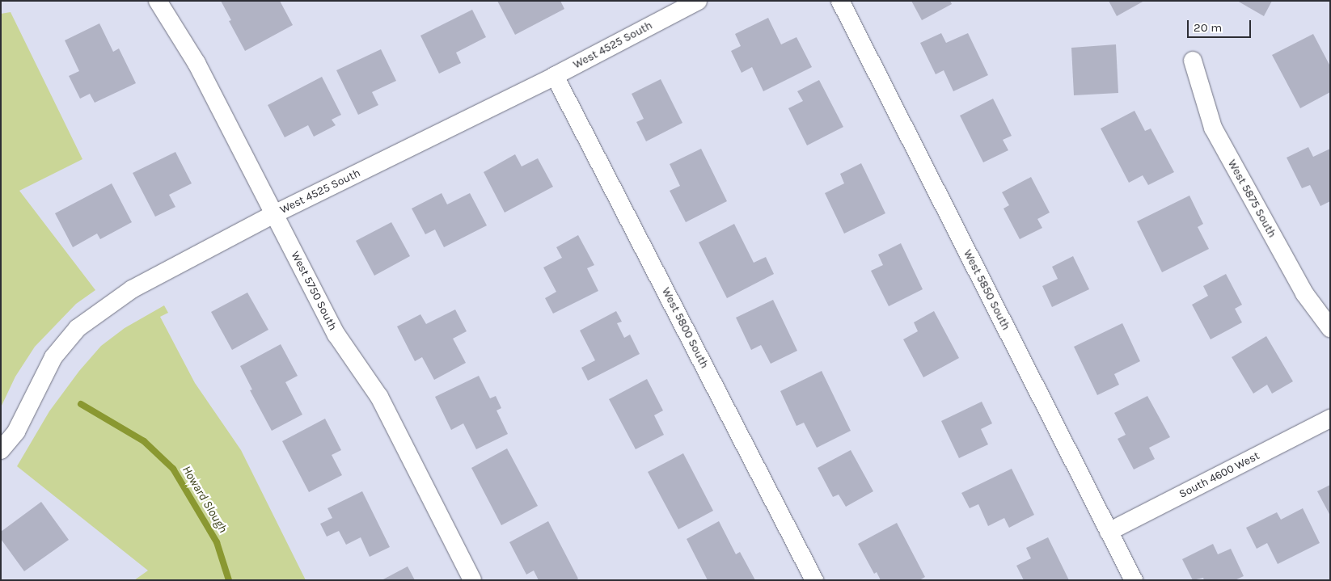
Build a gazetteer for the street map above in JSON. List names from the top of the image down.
{
  "streets": {
    "street": [
      "West 4525 South",
      "West 5875 South",
      "West 5850 South",
      "West 5750 South",
      "West 5800 South",
      "South 4600 West"
    ]
  },
  "crossings": [
    ["West 4525 South", "West 5750 South"],
    ["West 4525 South", "West 5800 South"],
    ["West 5850 South", "South 4600 West"]
  ],
  "water": ["Howard Slough"],
  "scale_bar": "20 m"
}
